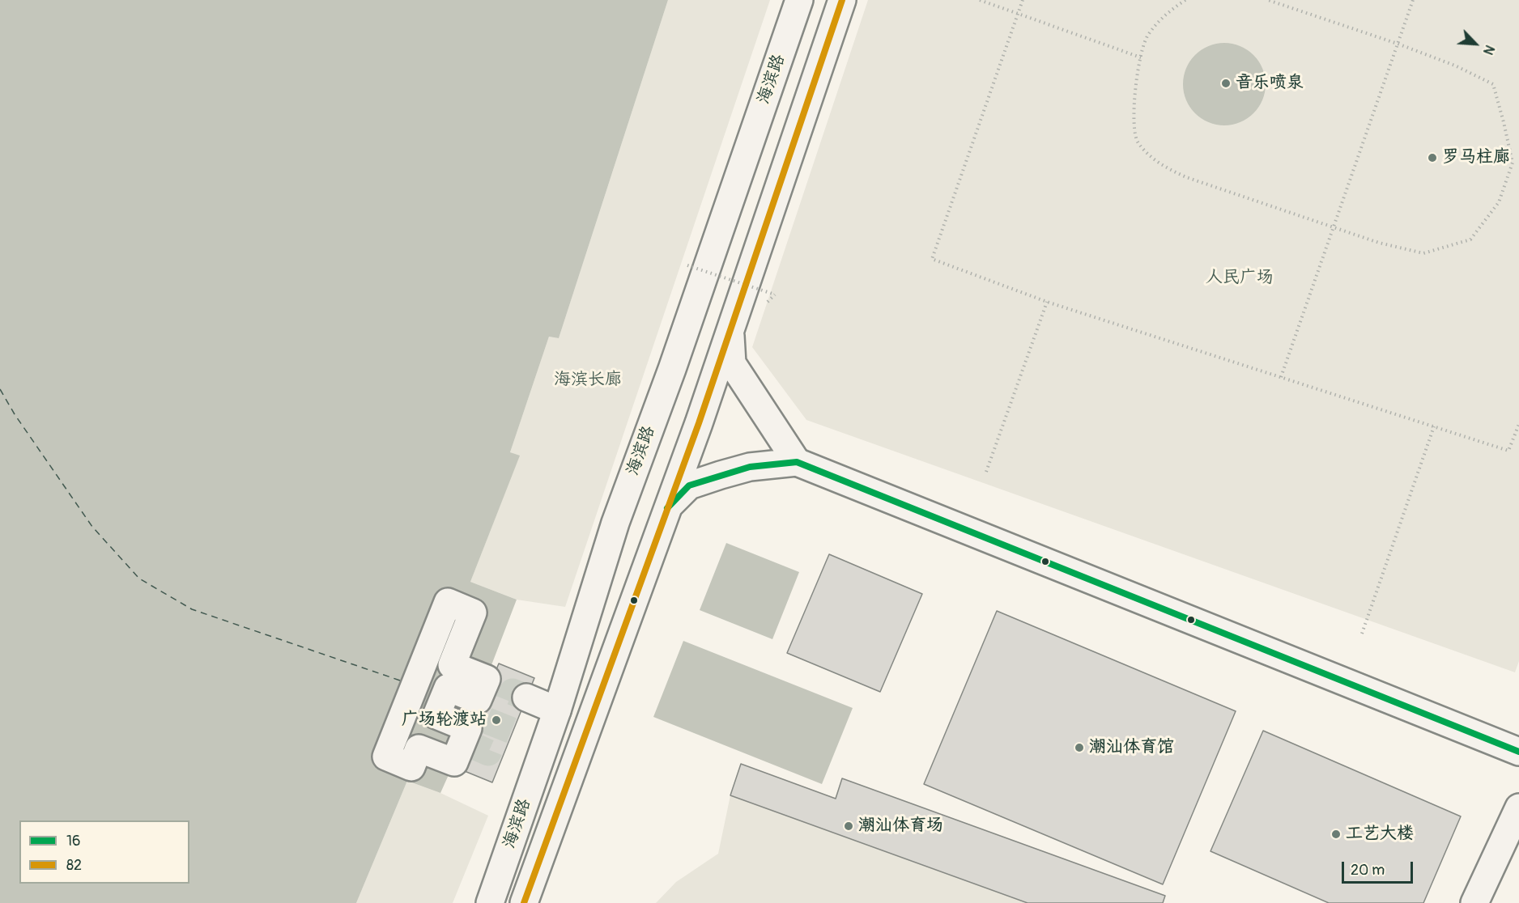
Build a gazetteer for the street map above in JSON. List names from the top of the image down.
{
  "streets": {
    "main road": ["海滨路"]
  },
  "parks": ["人民广场", "海滨长廊"],
  "places": [
    "音乐喷泉",
    "罗马柱廊",
    "广场轮渡站",
    "潮汕体育馆",
    "潮汕体育场",
    "工艺大楼"
  ],
  "lines": ["transit line 82", "transit line 16"],
  "legend": ["16", "82"],
  "scale_bar": "20 m",
  "north": "bottom right"
}
